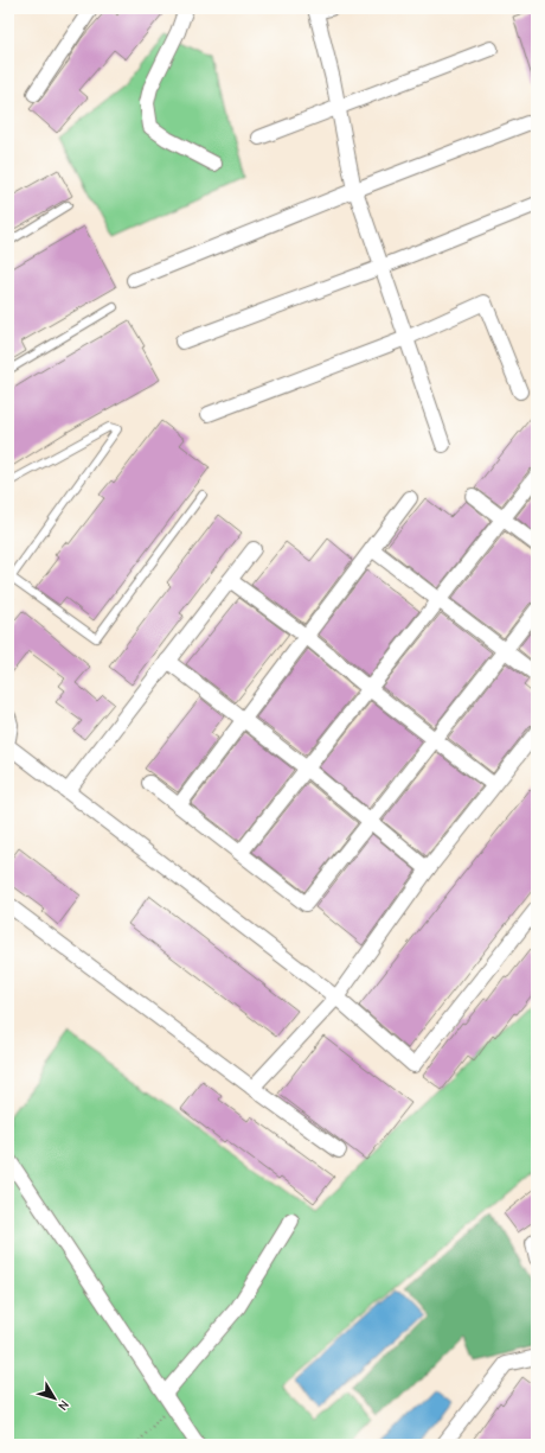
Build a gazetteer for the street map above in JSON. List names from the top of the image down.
{
  "north": "bottom right"
}
